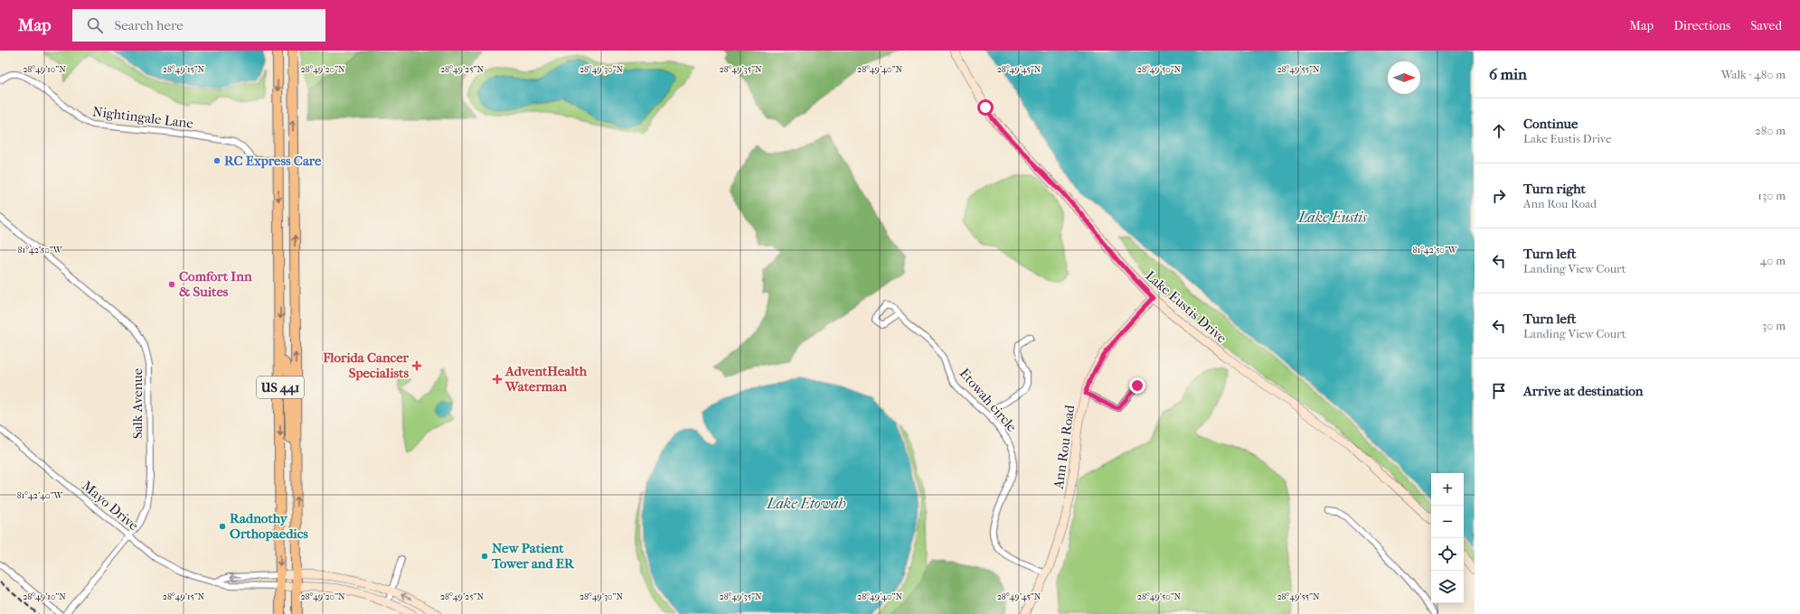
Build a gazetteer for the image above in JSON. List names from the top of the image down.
{
  "streets": {
    "main road": ["US 441"],
    "street": [
      "Nightingale Lane",
      "Lake Eustis Drive",
      "Etowah circle",
      "Salk Avenue",
      "Ann Rou Road",
      "Mayo Drive"
    ]
  },
  "crossings": [
    ["Nightingale Lane", "US 441"],
    ["Lake Eustis Drive", "Ann Rou Road"],
    ["US 441", "Mayo Drive"],
    ["Etowah circle", "Ann Rou Road"],
    ["Salk Avenue", "Mayo Drive"]
  ],
  "water": ["Lake Eustis", "Lake Etowah"],
  "places": {
    "other": [
      "RC Express Care",
      "Comfort Inn & Suites",
      "Radnothy Orthopaedics",
      "New Patient Tower and ER"
    ],
    "health": ["Florida Cancer Specialists", "AdventHealth Waterman"]
  },
  "north": "right",
  "page": {
    "header": "Map",
    "search": "Search here",
    "nav": ["Map", "Directions", "Saved"],
    "heading": ["6 min", "Walk · 480 m"],
    "list": [
      ["Continue", "Lake Eustis Drive", "280 m"],
      ["Turn right", "Ann Rou Road", "130 m"],
      ["Turn left", "Landing View Court", "40 m"],
      ["Turn left", "Landing View Court", "30 m"],
      "Arrive at destination"
    ],
    "map_buttons": ["+", "−"]
  },
  "coordinates": [
    "28°49'10\"N",
    "28°49'15\"N",
    "28°49'20\"N",
    "28°49'25\"N",
    "28°49'30\"N",
    "28°49'35\"N",
    "28°49'40\"N",
    "28°49'45\"N",
    "28°49'50\"N",
    "28°49'55\"N",
    "81°42'50\"W",
    "81°42'40\"W"
  ]
}
